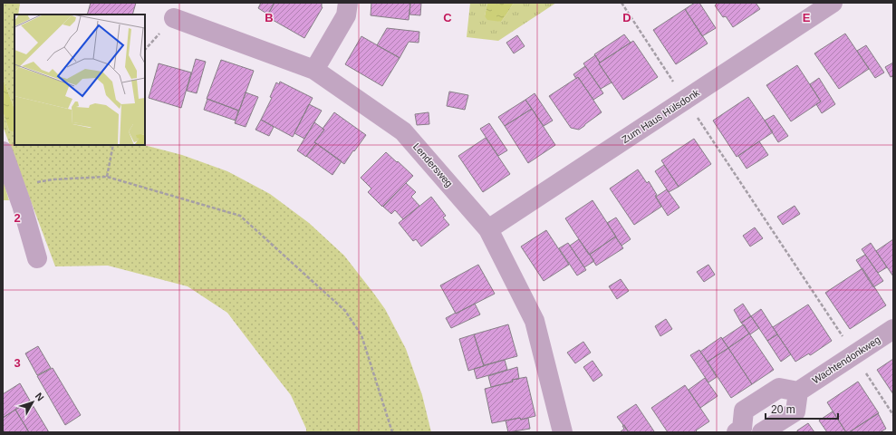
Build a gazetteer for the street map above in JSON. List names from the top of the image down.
{
  "streets": {
    "street": ["Zum Haus Hülsdonk", "Lendersweg", "Wachtendonkweg"]
  },
  "crossings": [
    ["Zum Haus Hülsdonk", "Lendersweg"]
  ],
  "scale_bar": "20 m",
  "north": "top right",
  "grid": {
    "columns": [
      "B",
      "C",
      "D",
      "E"
    ],
    "rows": ["2", "3"]
  }
}
